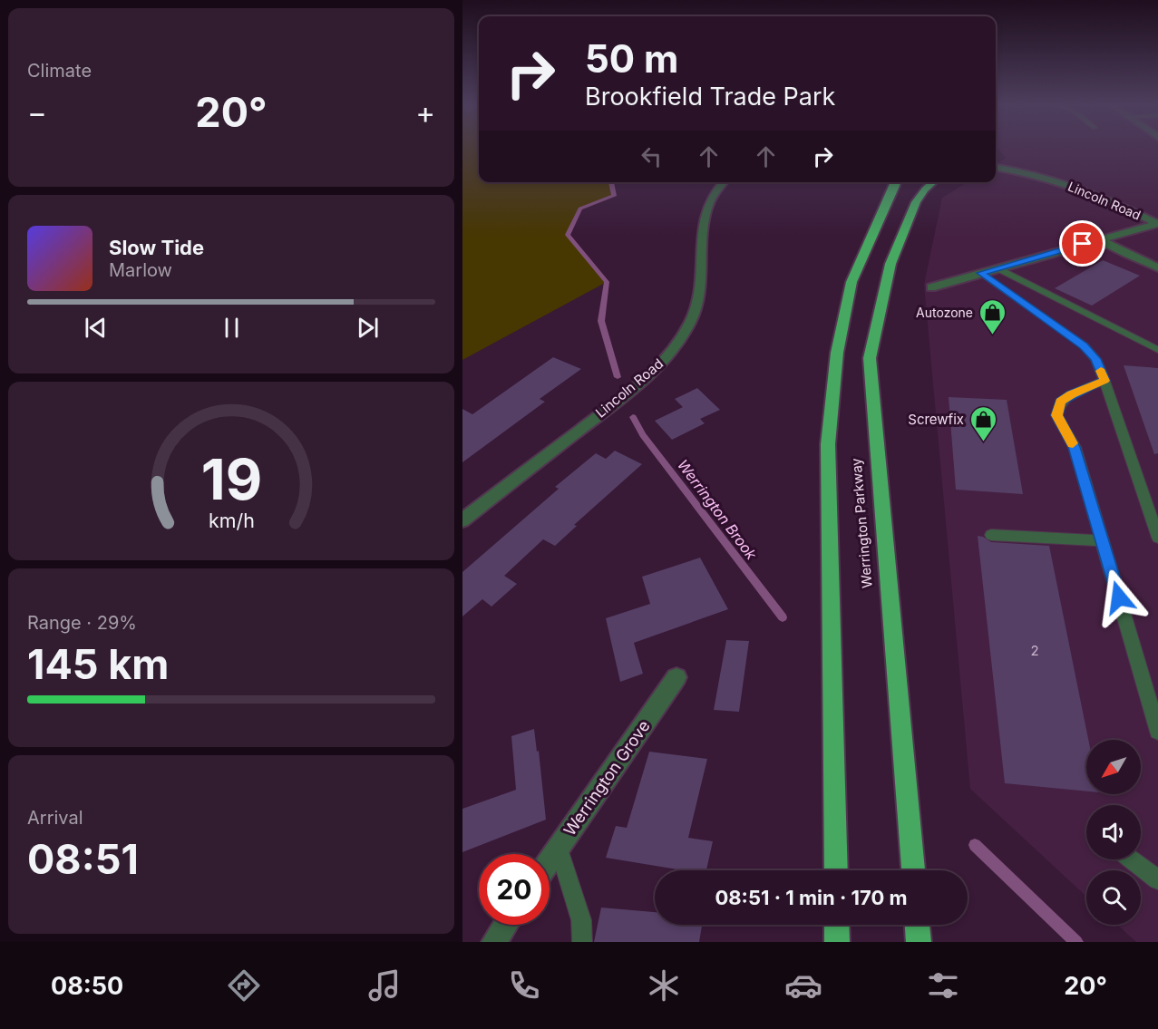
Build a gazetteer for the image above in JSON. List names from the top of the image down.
{
  "streets": {
    "highway": ["Werrington Parkway"],
    "street": ["Lincoln Road", "Werrington Grove"]
  },
  "water": ["Werrington Brook"],
  "places": {
    "shop": ["Autozone", "Screwfix"]
  },
  "house_numbers": ["2"],
  "north": "bottom left",
  "page": {
    "tile": [
      "Climate",
      ["Range · 29%", "145 km"],
      ["Arrival", "08:51"]
    ],
    "turn": ["50 m", "Brookfield Trade Park"],
    "heat": ["−", "20°", "+"],
    "song": ["Slow Tide", "Marlow"],
    "limit": "20",
    "trip": "08:51 · 1 min · 170 m",
    "tabs": ["08:50", "20°"],
    "gauge": ["19", "km/h"]
  }
}
